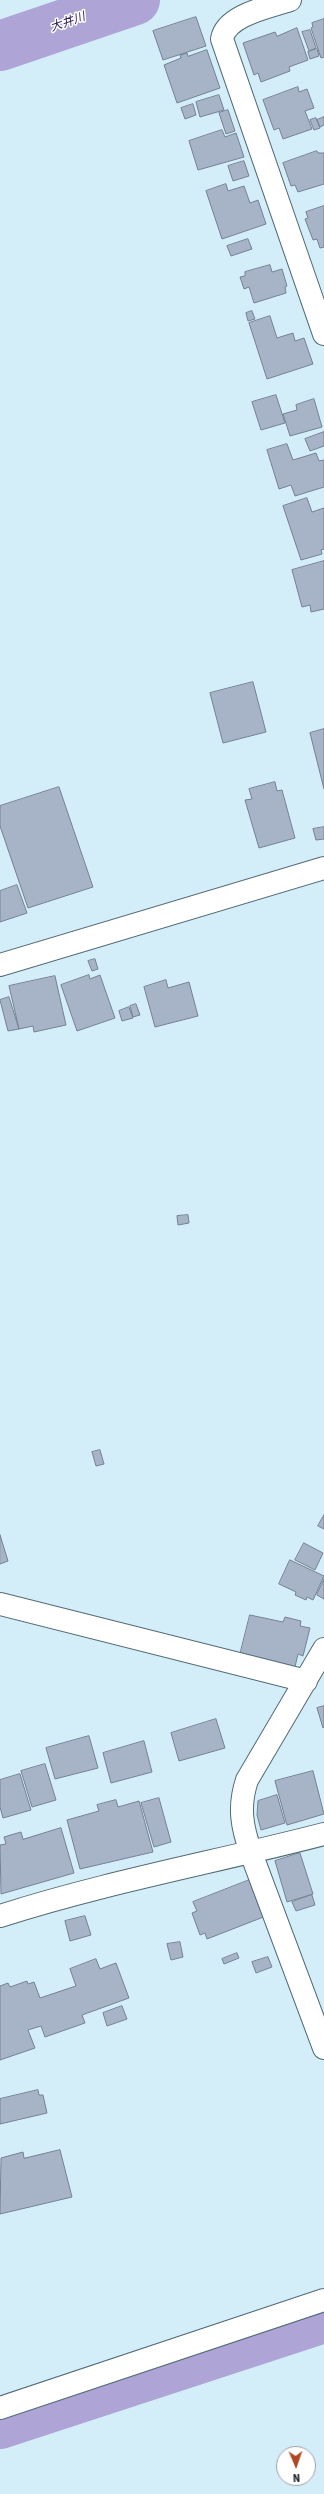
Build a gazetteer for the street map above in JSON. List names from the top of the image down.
{
  "water": ["大井川"],
  "north": "bottom"
}
